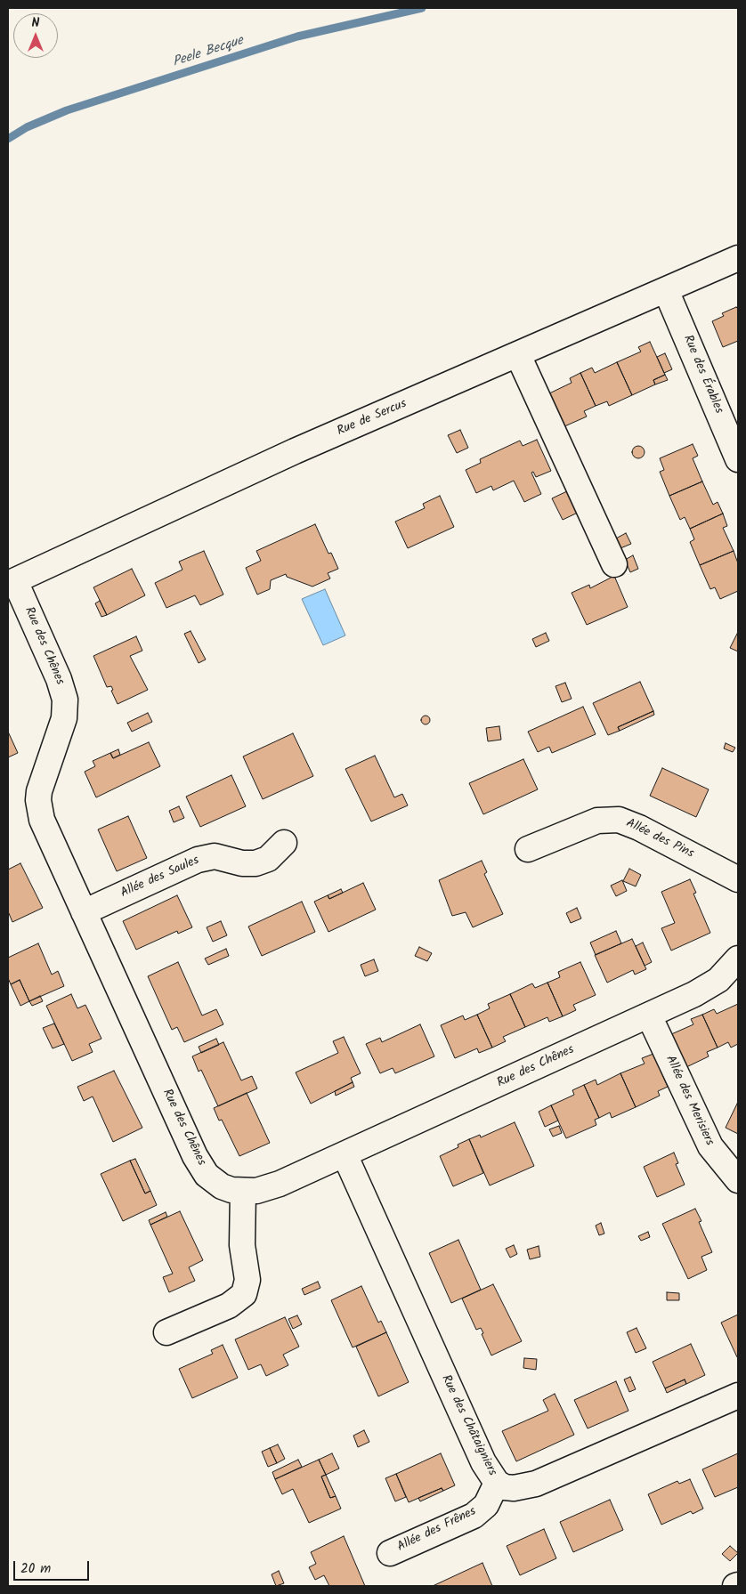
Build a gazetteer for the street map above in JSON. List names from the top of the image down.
{
  "streets": {
    "street": [
      "Rue des Érables",
      "Rue de Sercus",
      "Rue des Chênes",
      "Allée des Pins",
      "Allée des Saules",
      "Allée des Merisiers",
      "Rue des Châtaigniers",
      "Allée des Frênes"
    ]
  },
  "crossings": [
    ["Rue des Érables", "Rue de Sercus"],
    ["Rue de Sercus", "Rue des Chênes"],
    ["Rue des Chênes", "Allée des Saules"],
    ["Rue des Chênes", "Allée des Merisiers"],
    ["Rue des Chênes", "Rue des Châtaigniers"],
    ["Rue des Châtaigniers", "Allée des Frênes"]
  ],
  "water": ["Peele Becque"],
  "scale_bar": "20 m",
  "north": "top"
}
